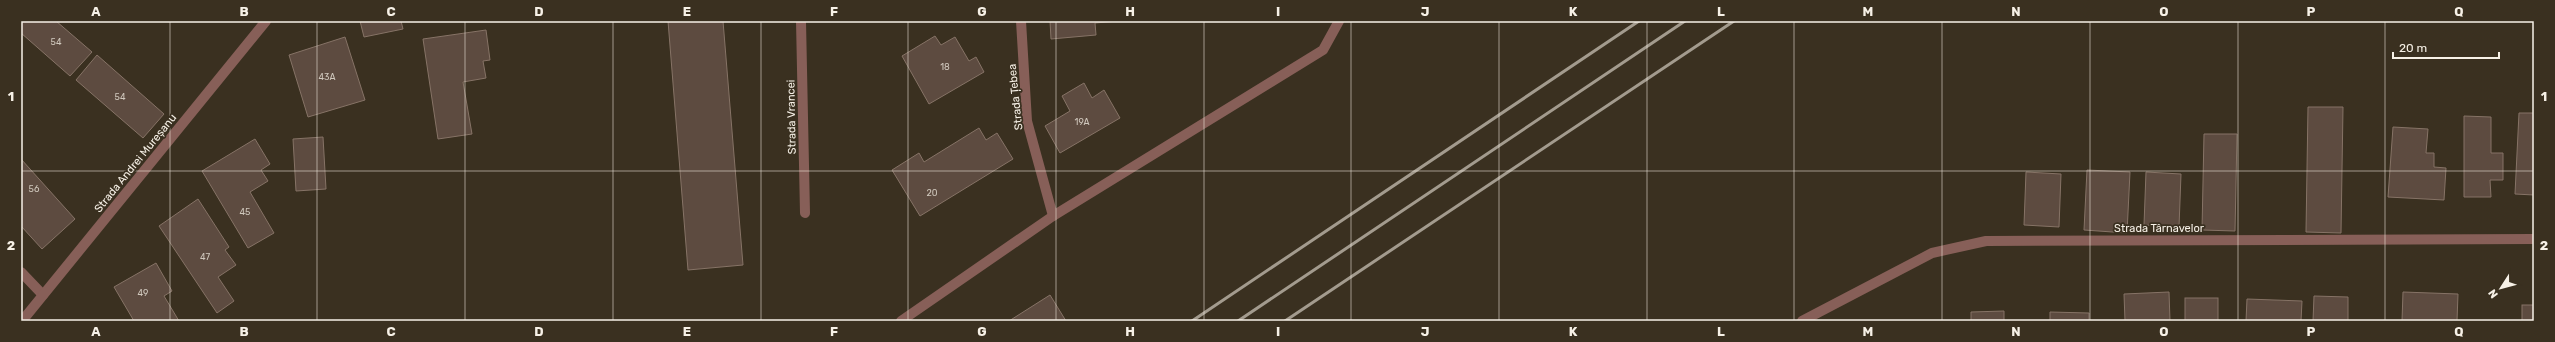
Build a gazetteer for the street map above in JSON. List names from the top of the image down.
{
  "streets": {
    "street": [
      "Strada Țebea",
      "Strada Vrancei",
      "Strada Andrei Mureșanu",
      "Strada Târnavelor"
    ]
  },
  "house_numbers": [
    "54",
    "18",
    "43A",
    "54",
    "19A",
    "56",
    "20",
    "45",
    "47",
    "49"
  ],
  "scale_bar": "20 m",
  "north": "bottom left",
  "grid": {
    "columns": [
      "A",
      "B",
      "C",
      "D",
      "E",
      "F",
      "G",
      "H",
      "I",
      "J",
      "K",
      "L",
      "M",
      "N",
      "O",
      "P",
      "Q"
    ],
    "rows": ["1", "2"]
  }
}
